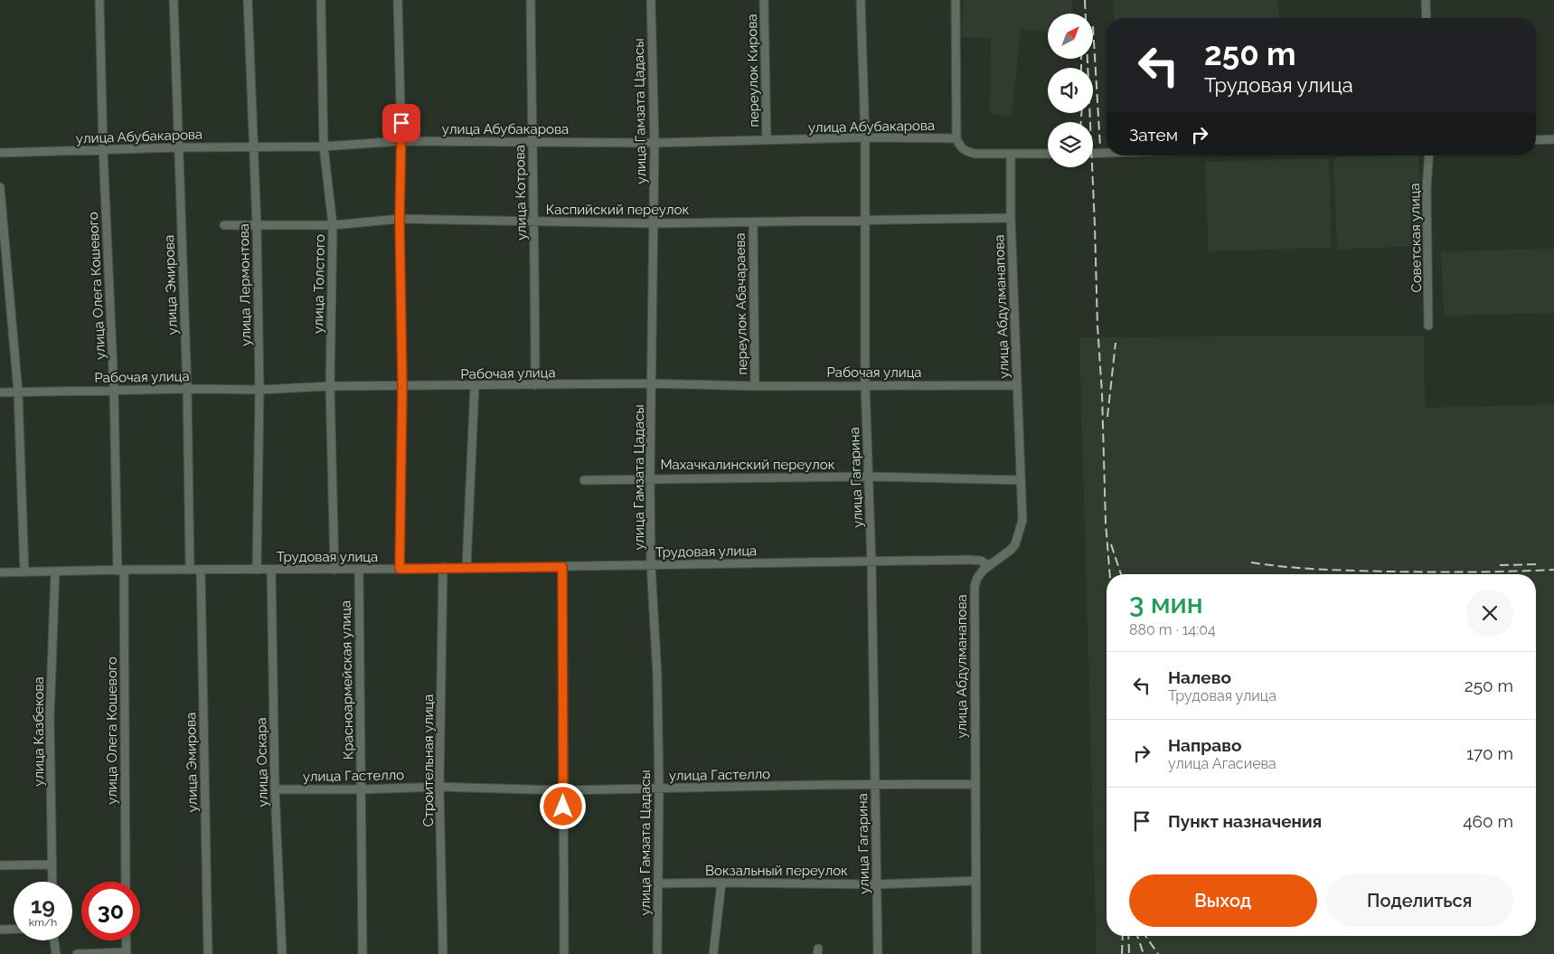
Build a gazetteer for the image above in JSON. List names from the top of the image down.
{
  "streets": {
    "street": [
      "переулок Кирова",
      "улица Гамзата Цадасы",
      "улица Абубакарова",
      "улица Котрова",
      "Каспийский переулок",
      "Советская улица",
      "улица Толстого",
      "улица Эмирова",
      "улица Лермонтова",
      "улица Олега Кошевого",
      "переулок Абачараева",
      "улица Абдулманапова",
      "Рабочая улица",
      "Махачкалинский переулок",
      "улица Гагарина",
      "Трудовая улица",
      "Красноармейская улица",
      "улица Казбекова",
      "Строительная улица",
      "улица Оскара",
      "улица Гастелло",
      "Вокзальный переулок"
    ]
  },
  "crossings": [
    ["переулок Кирова", "улица Абубакарова"],
    ["улица Гамзата Цадасы", "улица Абубакарова"],
    ["улица Гамзата Цадасы", "Каспийский переулок"],
    ["улица Гамзата Цадасы", "Рабочая улица"],
    ["улица Гамзата Цадасы", "Махачкалинский переулок"],
    ["улица Гамзата Цадасы", "Трудовая улица"],
    ["улица Гамзата Цадасы", "улица Гастелло"],
    ["улица Гамзата Цадасы", "Вокзальный переулок"],
    ["улица Абубакарова", "улица Котрова"],
    ["улица Абубакарова", "улица Толстого"],
    ["улица Абубакарова", "улица Эмирова"],
    ["улица Абубакарова", "улица Лермонтова"],
    ["улица Абубакарова", "улица Олега Кошевого"],
    ["улица Абубакарова", "улица Гагарина"],
    ["улица Котрова", "Каспийский переулок"],
    ["улица Котрова", "Рабочая улица"],
    ["Каспийский переулок", "улица Толстого"],
    ["Каспийский переулок", "улица Лермонтова"],
    ["Каспийский переулок", "переулок Абачараева"],
    ["Каспийский переулок", "улица Абдулманапова"],
    ["Каспийский переулок", "улица Гагарина"],
    ["улица Толстого", "Рабочая улица"],
    ["улица Толстого", "Трудовая улица"],
    ["улица Эмирова", "Рабочая улица"],
    ["улица Эмирова", "Трудовая улица"],
    ["улица Лермонтова", "Рабочая улица"],
    ["улица Лермонтова", "Трудовая улица"],
    ["улица Олега Кошевого", "Рабочая улица"],
    ["улица Олега Кошевого", "Трудовая улица"],
    ["переулок Абачараева", "Рабочая улица"],
    ["улица Абдулманапова", "Рабочая улица"],
    ["улица Абдулманапова", "Махачкалинский переулок"],
    ["улица Абдулманапова", "Трудовая улица"],
    ["улица Абдулманапова", "улица Гастелло"],
    ["улица Абдулманапова", "Вокзальный переулок"],
    ["Рабочая улица", "улица Гагарина"],
    ["Махачкалинский переулок", "улица Гагарина"],
    ["улица Гагарина", "Трудовая улица"],
    ["улица Гагарина", "улица Гастелло"],
    ["улица Гагарина", "Вокзальный переулок"],
    ["Трудовая улица", "Красноармейская улица"],
    ["Трудовая улица", "улица Казбекова"],
    ["Трудовая улица", "Строительная улица"],
    ["Трудовая улица", "улица Оскара"],
    ["Красноармейская улица", "улица Гастелло"],
    ["Строительная улица", "улица Гастелло"],
    ["улица Оскара", "улица Гастелло"]
  ],
  "north": "top right",
  "page": {
    "turn": ["250 m", "Трудовая улица"],
    "then": "Затем",
    "heading": ["3 мин", "880 m · 14:04"],
    "list": [
      {
        "name": "Налево",
        "note": "Трудовая улица",
        "value": "250 m"
      },
      {
        "name": "Направо",
        "note": "улица Агасиева",
        "value": "170 m"
      },
      {
        "name": "Пункт назначения",
        "value": "460 m"
      }
    ],
    "buttons": ["Выход", "Поделиться"],
    "speed": "19 km/h",
    "limit": "30"
  }
}
